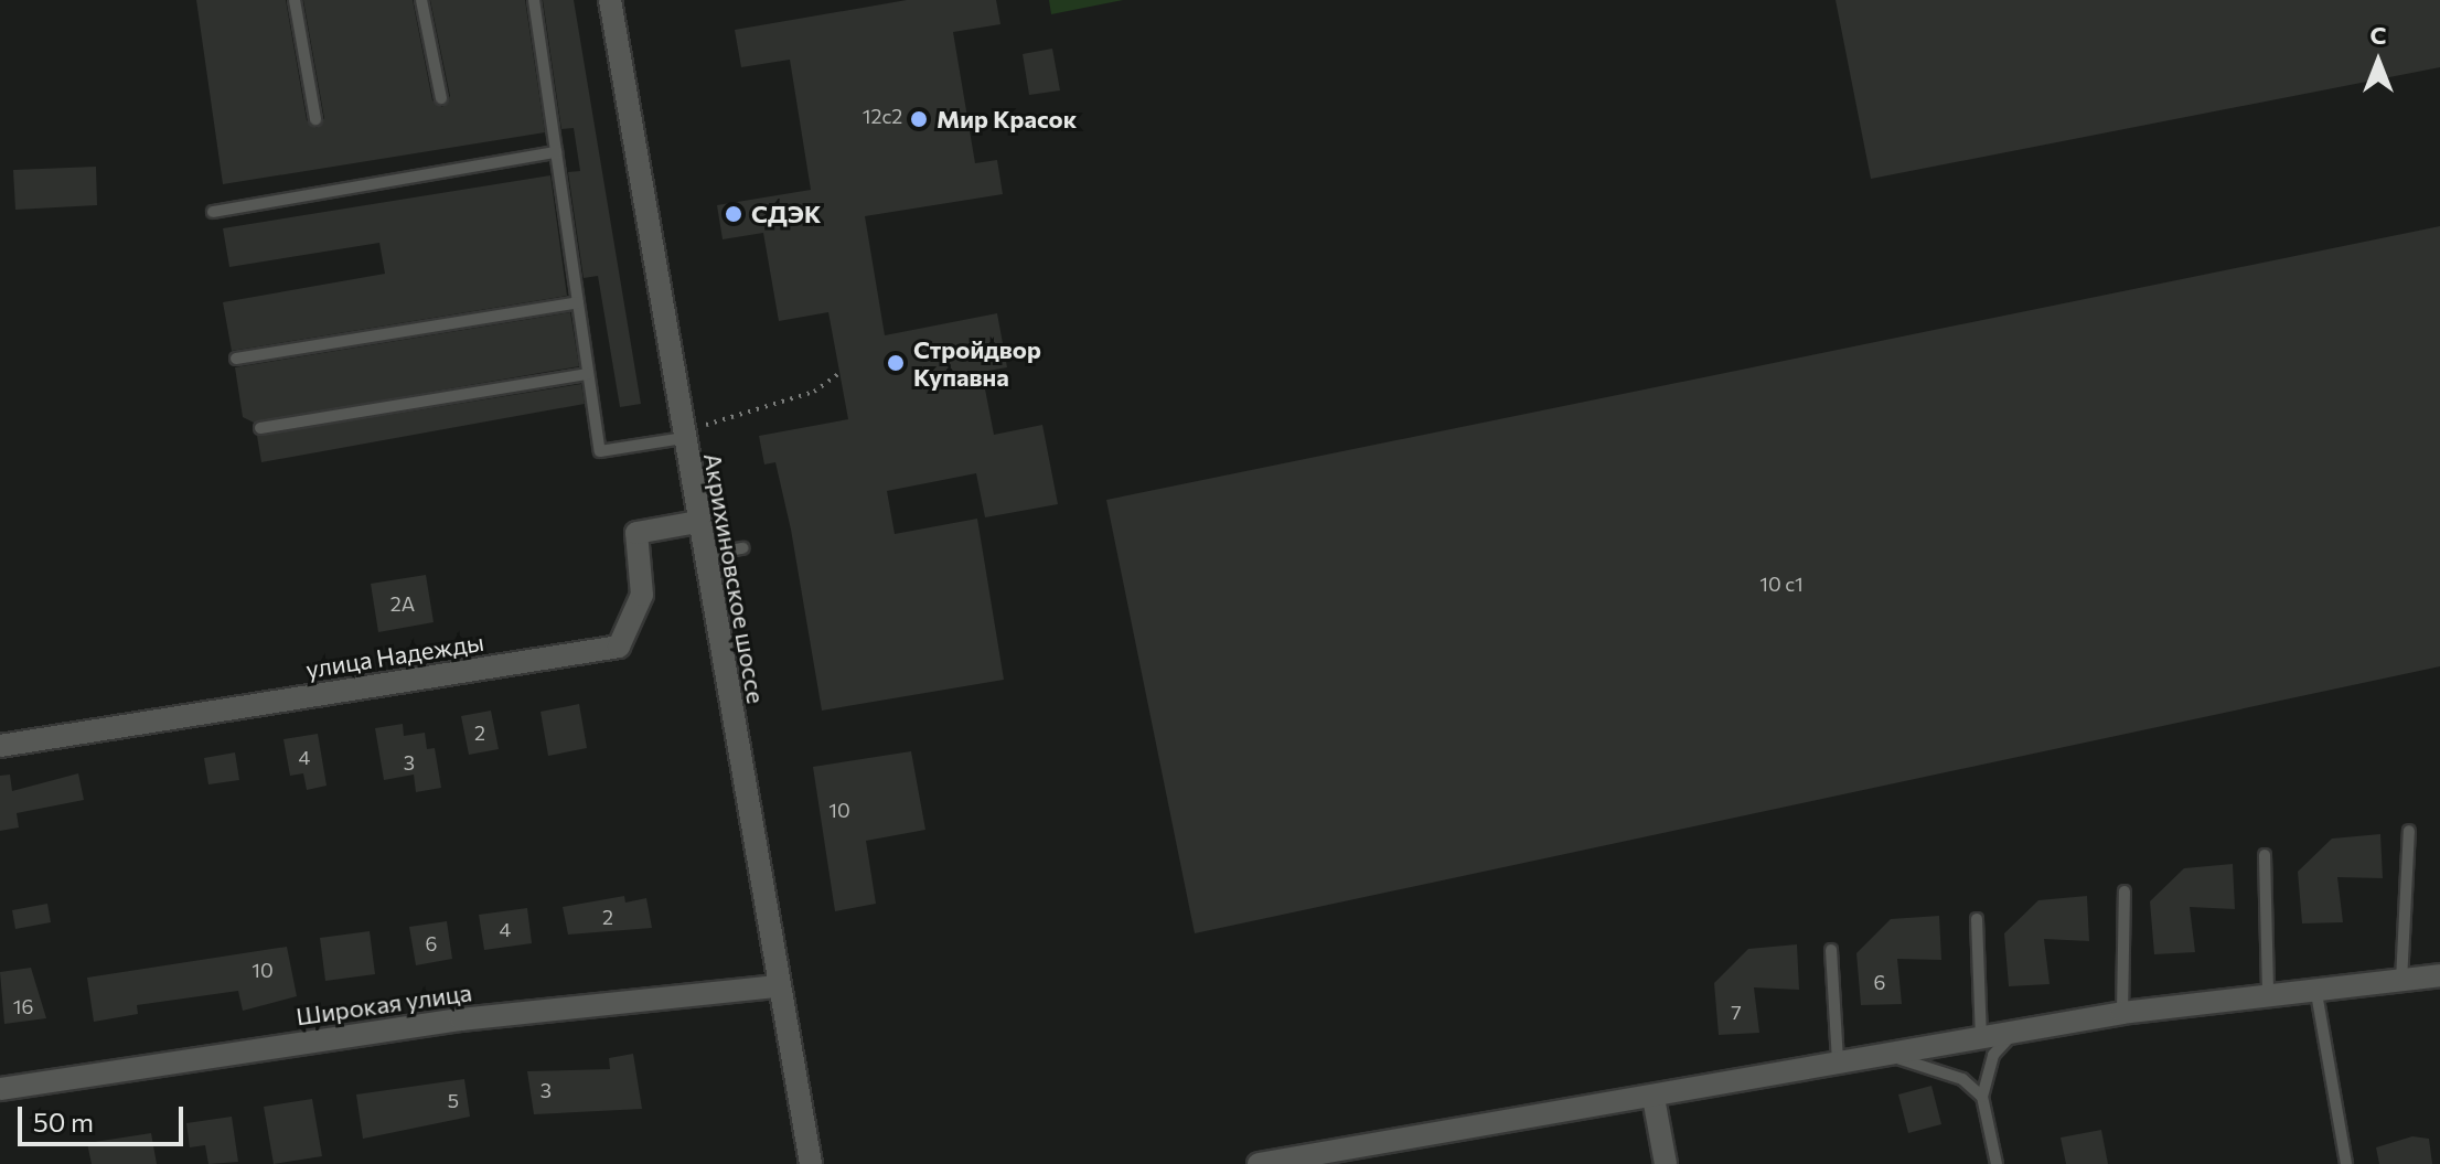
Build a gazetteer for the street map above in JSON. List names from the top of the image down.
{
  "streets": {
    "street": ["Акрихиновское шоссе", "улица Надежды", "Широкая улица"]
  },
  "crossings": [
    ["Акрихиновское шоссе", "улица Надежды"],
    ["Акрихиновское шоссе", "Широкая улица"]
  ],
  "places": ["Мир Красок", "СДЭК", "Стройдвор Купавна"],
  "house_numbers": [
    "12с2",
    "10 с1",
    "2А",
    "2",
    "4",
    "3",
    "10",
    "2",
    "4",
    "6",
    "10",
    "6",
    "16",
    "7",
    "3",
    "5"
  ],
  "scale_bar": "50 m",
  "north": "top"
}
